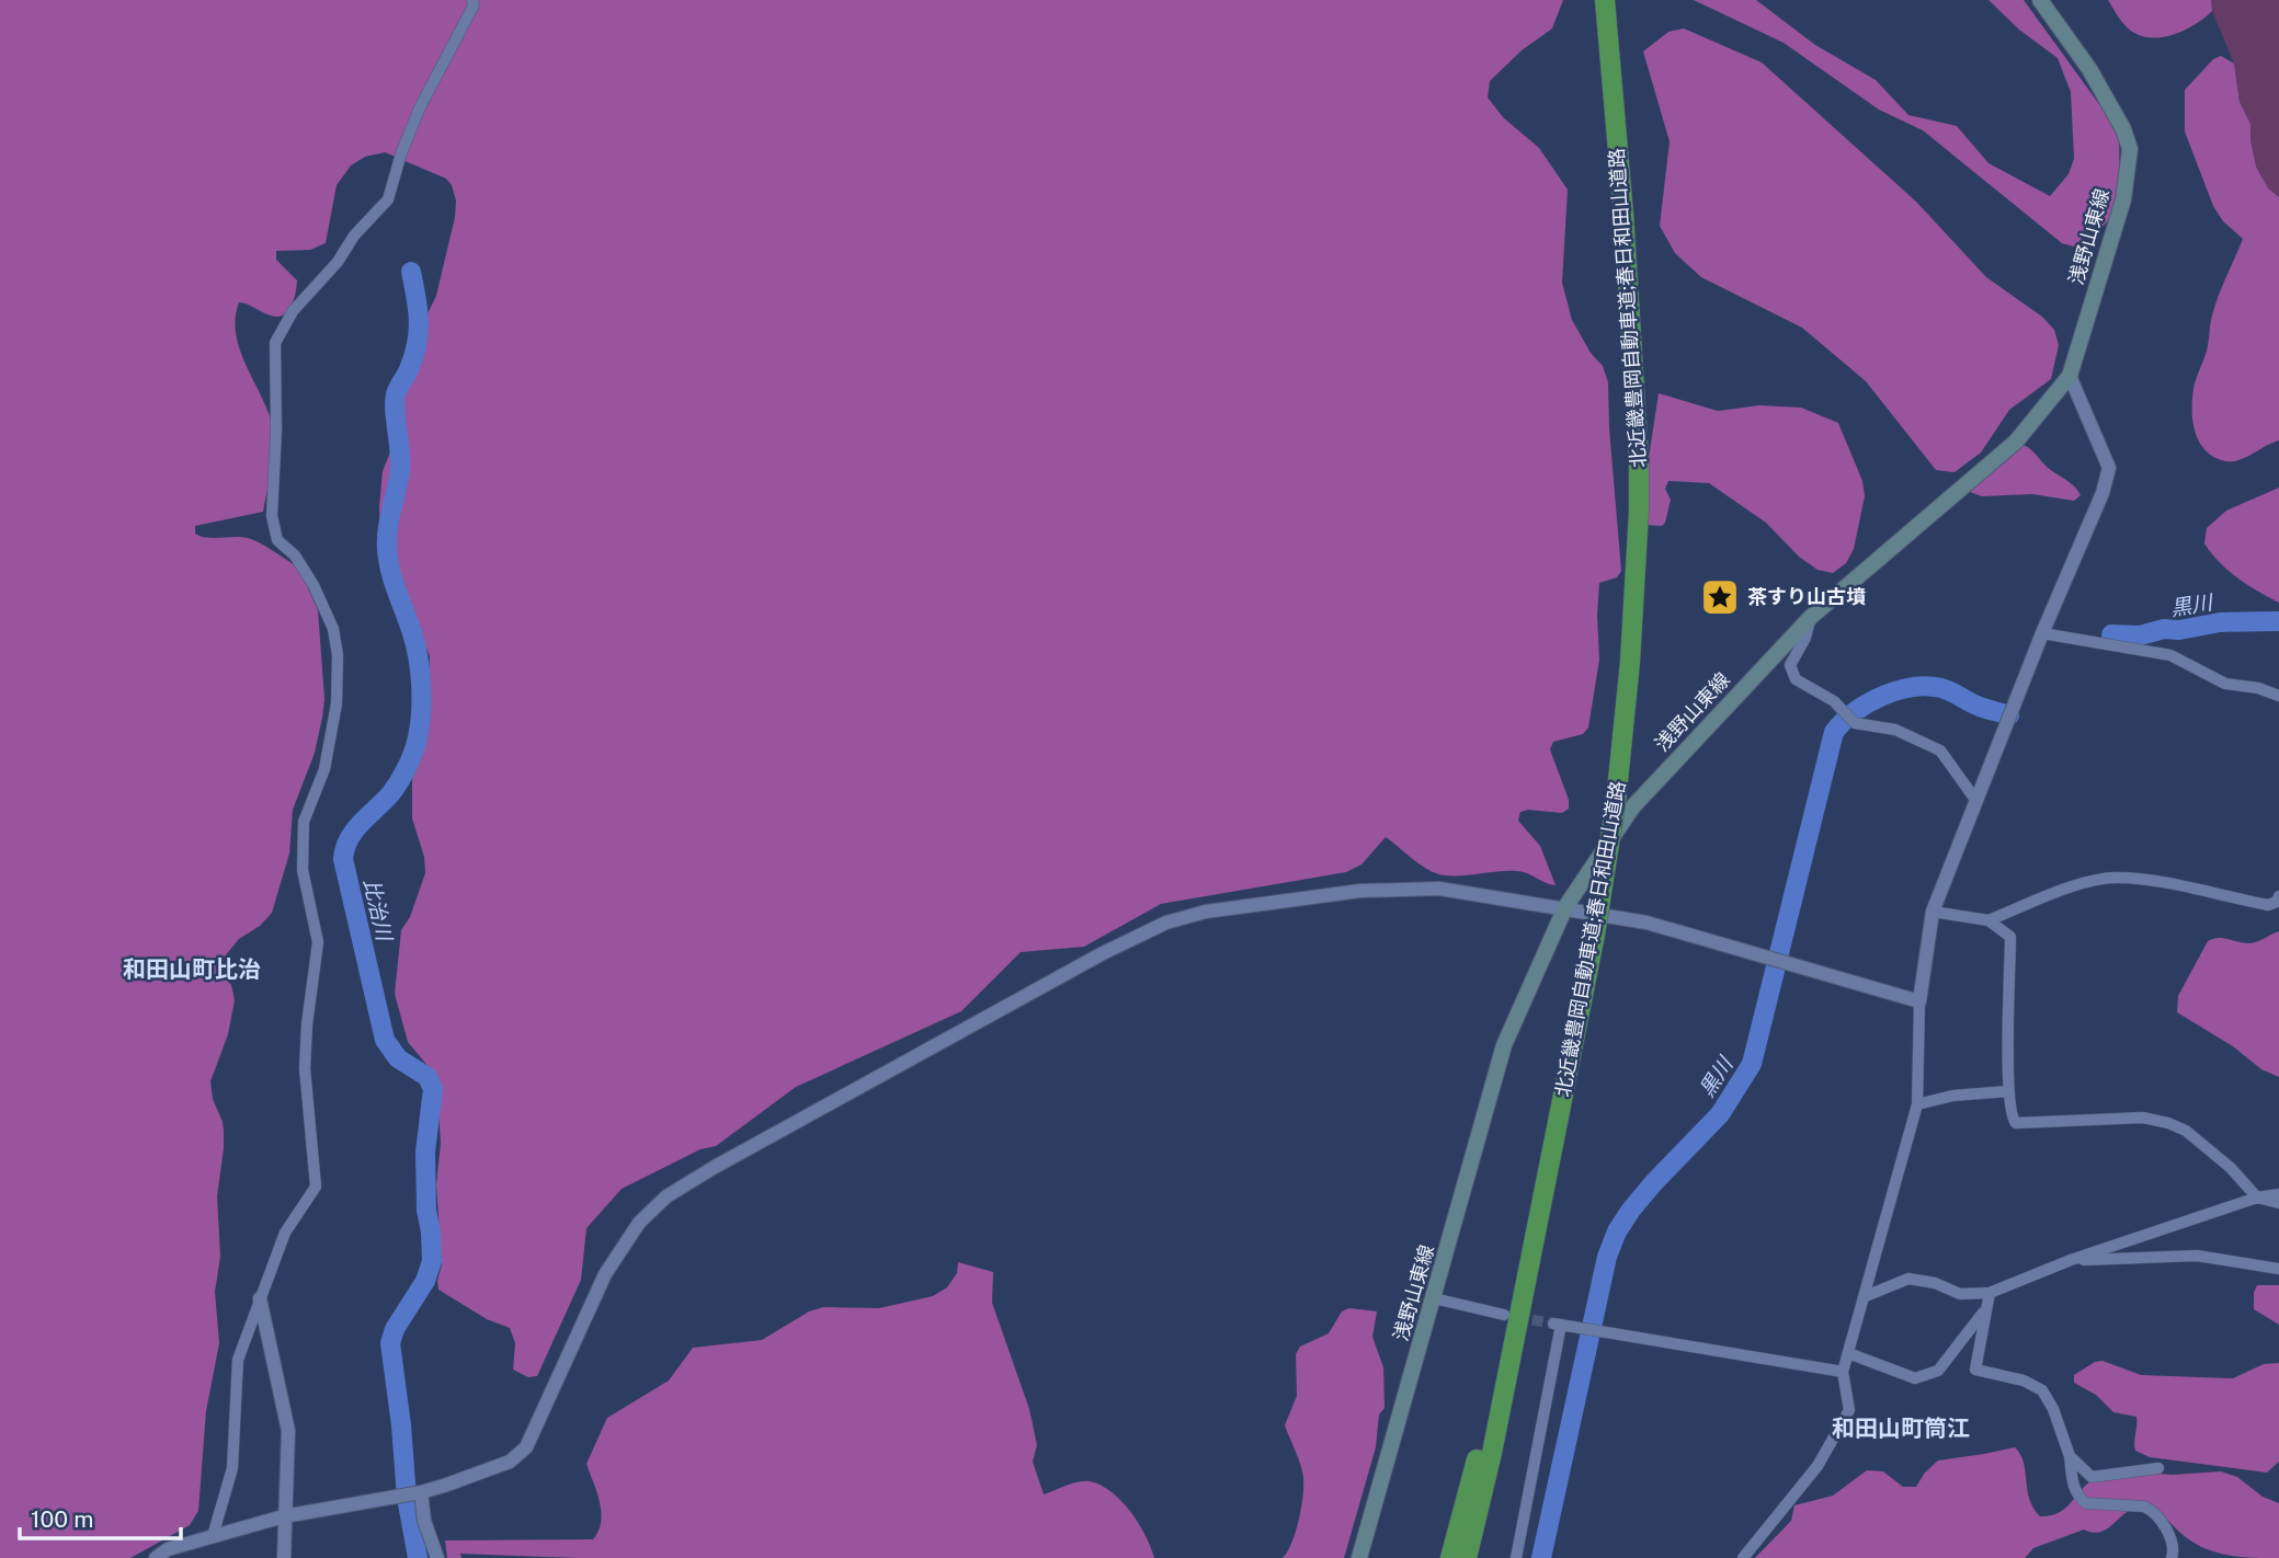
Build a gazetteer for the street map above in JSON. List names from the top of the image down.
{
  "streets": {
    "highway": ["北近畿豊岡自動車道;春日和田山道路"],
    "main road": ["浅野山東線"]
  },
  "districts": ["和田山町比治", "和田山町筒江"],
  "water": ["黒川", "比治川"],
  "places": {
    "place": ["茶すり山古墳"]
  },
  "scale_bar": "100 m"
}
